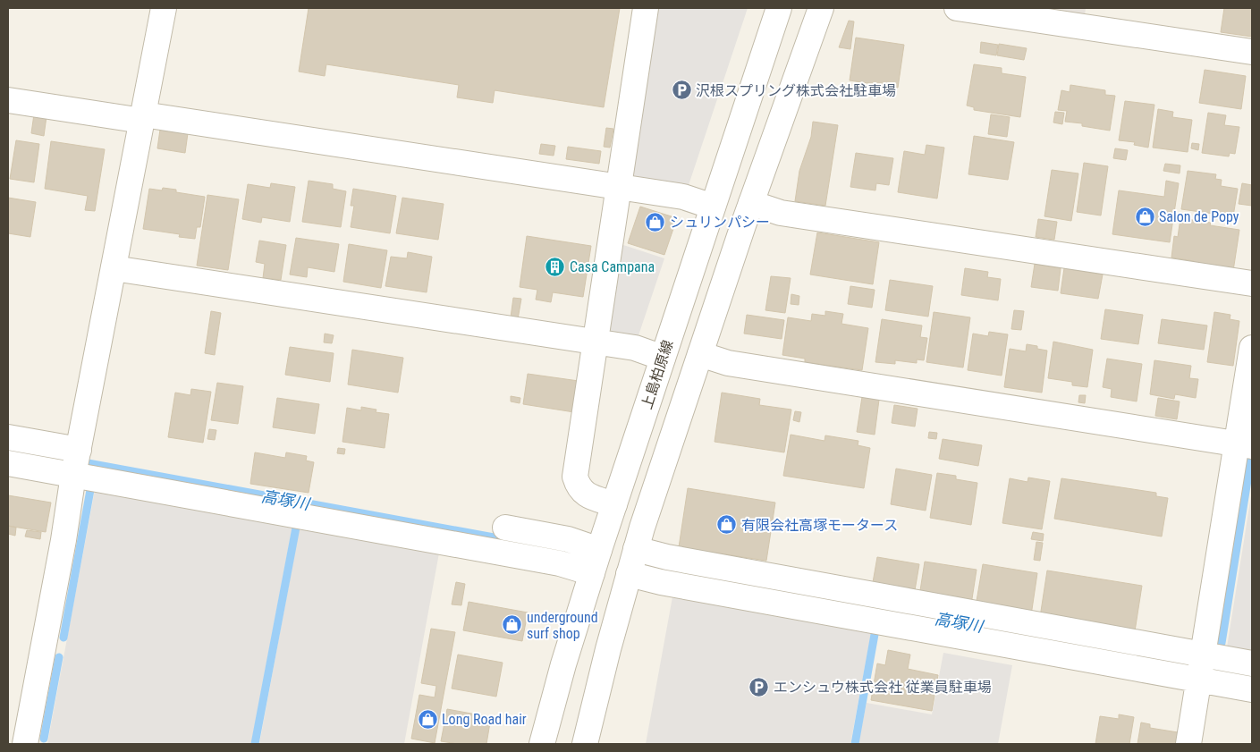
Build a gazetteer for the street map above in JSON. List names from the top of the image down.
{
  "streets": {
    "street": ["上島柏原線"]
  },
  "water": ["高塚川"],
  "places": {
    "parking": ["沢根スプリング株式会社駐車場", "エンシュウ株式会社 従業員駐車場"],
    "shop": [
      "Salon de Popy",
      "シュリンパシー",
      "有限会社高塚モータース",
      "underground surf shop",
      "Long Road hair"
    ],
    "building": ["Casa Campana"]
  }
}
